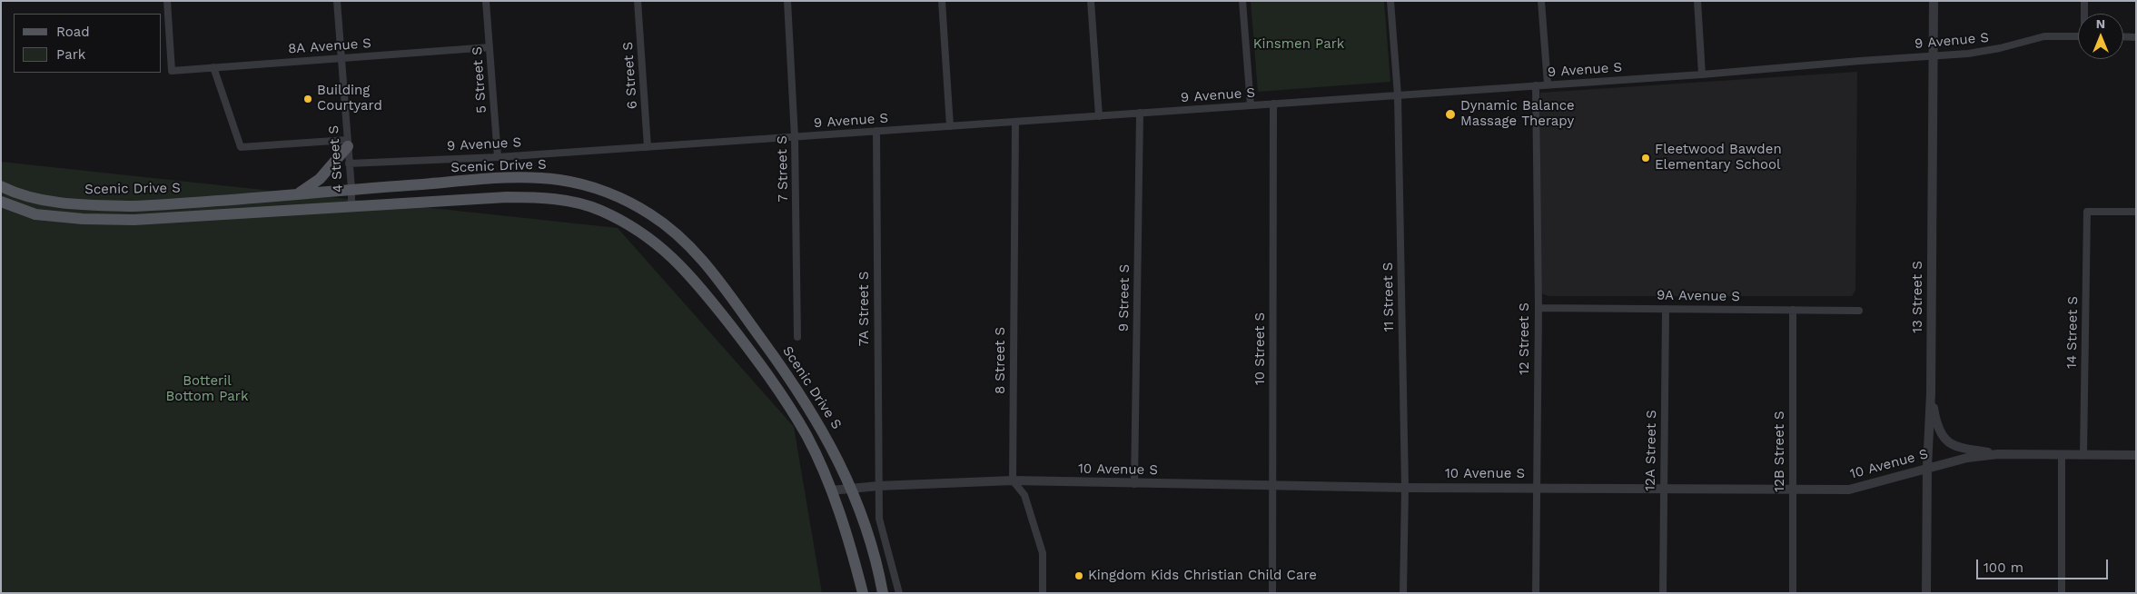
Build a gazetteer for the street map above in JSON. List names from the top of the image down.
{
  "streets": {
    "main road": ["Scenic Drive S"],
    "street": [
      "9 Avenue S",
      "8A Avenue S",
      "6 Street S",
      "5 Street S",
      "4 Street S",
      "7 Street S",
      "9A Avenue S",
      "11 Street S",
      "13 Street S",
      "9 Street S",
      "7A Street S",
      "14 Street S",
      "12 Street S",
      "10 Street S",
      "8 Street S",
      "12A Street S",
      "12B Street S",
      "10 Avenue S"
    ]
  },
  "crossings": [
    ["9 Avenue S", "6 Street S"],
    ["9 Avenue S", "5 Street S"],
    ["9 Avenue S", "4 Street S"],
    ["9 Avenue S", "7 Street S"],
    ["9 Avenue S", "11 Street S"],
    ["9 Avenue S", "13 Street S"],
    ["9 Avenue S", "9 Street S"],
    ["9 Avenue S", "7A Street S"],
    ["9 Avenue S", "12 Street S"],
    ["9 Avenue S", "10 Street S"],
    ["9 Avenue S", "8 Street S"],
    ["8A Avenue S", "5 Street S"],
    ["8A Avenue S", "4 Street S"],
    ["4 Street S", "Scenic Drive S"],
    ["Scenic Drive S", "10 Avenue S"],
    ["9A Avenue S", "12 Street S"],
    ["9A Avenue S", "12A Street S"],
    ["9A Avenue S", "12B Street S"],
    ["11 Street S", "10 Avenue S"],
    ["13 Street S", "10 Avenue S"],
    ["9 Street S", "10 Avenue S"],
    ["7A Street S", "10 Avenue S"],
    ["14 Street S", "10 Avenue S"],
    ["12 Street S", "10 Avenue S"],
    ["10 Street S", "10 Avenue S"],
    ["8 Street S", "10 Avenue S"],
    ["12A Street S", "10 Avenue S"],
    ["12B Street S", "10 Avenue S"]
  ],
  "parks": ["Kinsmen Park", "Botteril Bottom Park"],
  "places": [
    "Building Courtyard",
    "Dynamic Balance Massage Therapy",
    "Fleetwood Bawden Elementary School",
    "Kingdom Kids Christian Child Care"
  ],
  "legend": ["Road", "Park"],
  "scale_bar": "100 m",
  "north": "top"
}
